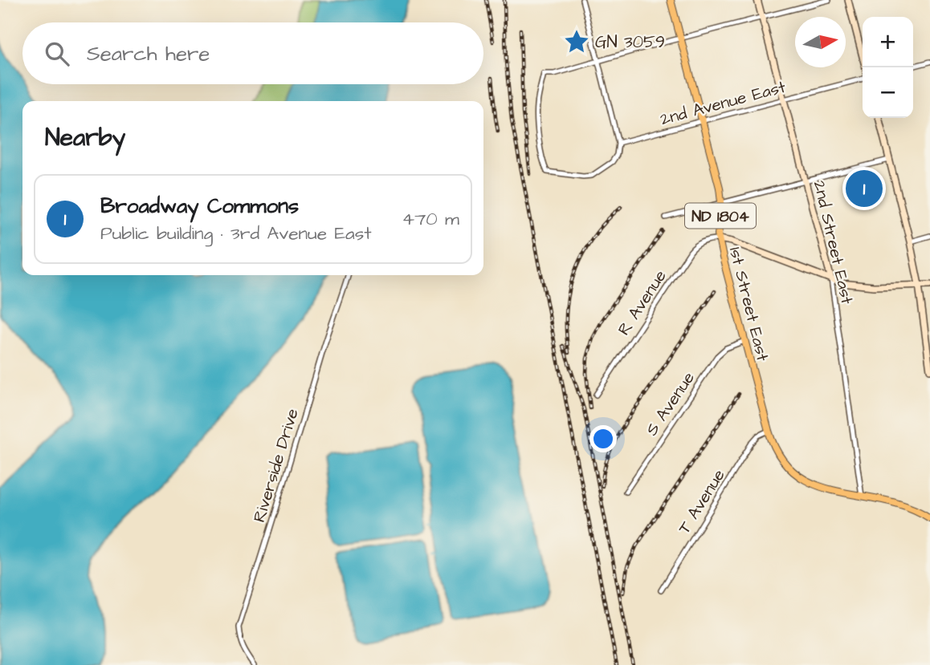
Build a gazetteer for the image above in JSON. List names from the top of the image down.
{
  "streets": {
    "main road": ["ND 1804", "1st Street East"],
    "street": [
      "2nd Avenue East",
      "2nd Street East",
      "R Avenue",
      "S Avenue",
      "Riverside Drive",
      "T Avenue"
    ]
  },
  "crossings": [
    ["2nd Avenue East", "2nd Street East"],
    ["2nd Avenue East", "1st Street East"],
    ["ND 1804", "2nd Street East"],
    ["ND 1804", "1st Street East"],
    ["2nd Street East", "1st Street East"],
    ["R Avenue", "1st Street East"],
    ["1st Street East", "S Avenue"],
    ["1st Street East", "T Avenue"]
  ],
  "places": {
    "place": ["GN 3059"]
  },
  "north": "right",
  "page": {
    "map_buttons": ["+", "−"],
    "search": "Search here",
    "heading": "Nearby",
    "pins": "1",
    "list": [
      {
        "mark": "1",
        "name": "Broadway Commons",
        "note": "Public building · 3rd Avenue East",
        "value": "470 m"
      }
    ]
  }
}
